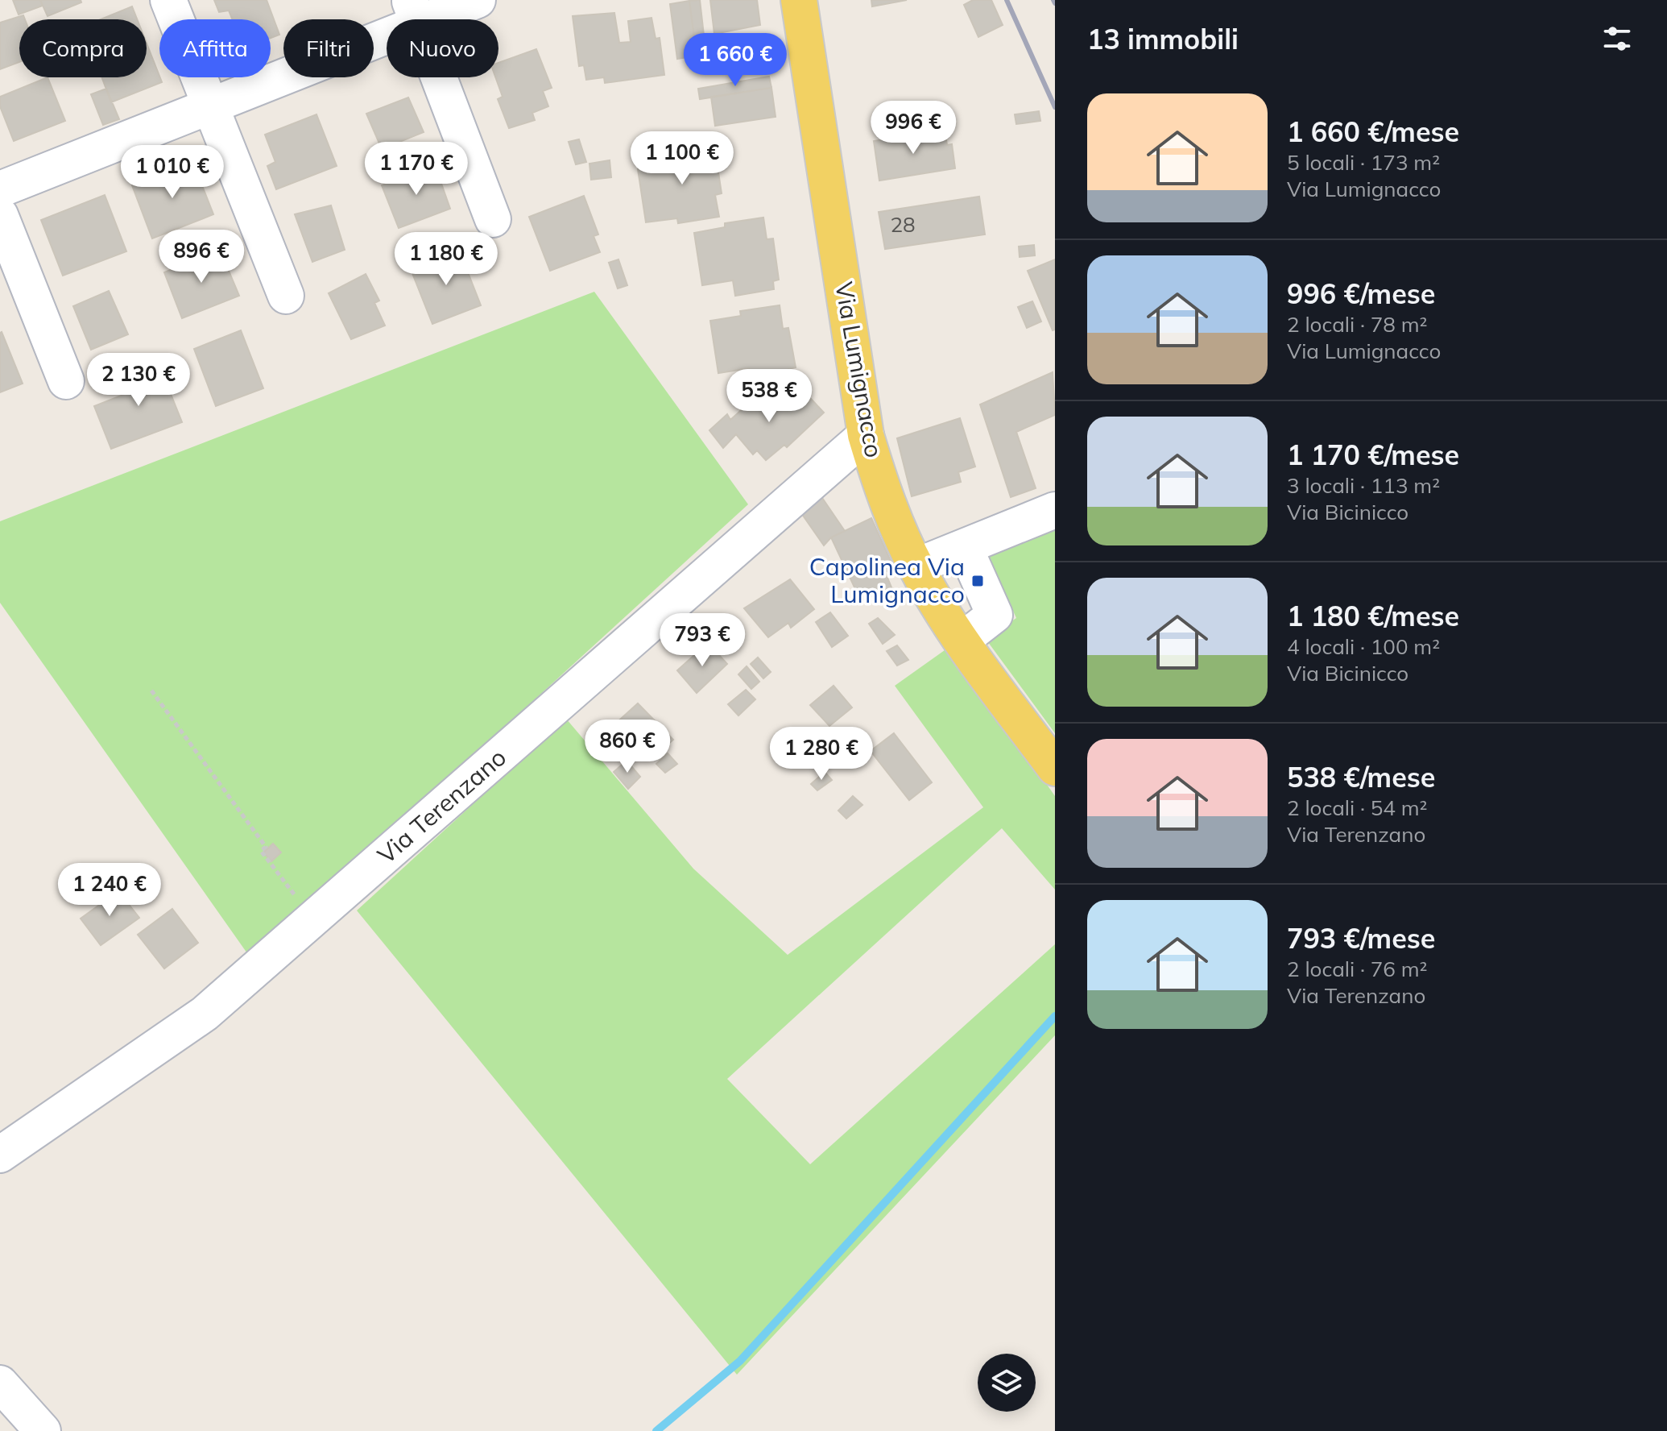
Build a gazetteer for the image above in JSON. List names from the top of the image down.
{
  "streets": {
    "main road": ["Via Lumignacco"],
    "street": ["Via Terenzano"]
  },
  "crossings": [
    ["Via Lumignacco", "Via Terenzano"]
  ],
  "places": {
    "transit": ["Capolinea Via Lumignacco"]
  },
  "house_numbers": ["28"],
  "page": {
    "heading": "13 immobili",
    "chip": [
      "Compra",
      "Affitta",
      "Filtri",
      "Nuovo"
    ],
    "price": [
      "1 660 €",
      "996 €",
      "1 100 €",
      "1 170 €",
      "1 010 €",
      "896 €",
      "1 180 €",
      "2 130 €",
      "538 €",
      "793 €",
      "860 €",
      "1 280 €",
      "1 240 €"
    ],
    "list": [
      {
        "name": "1 660 €/mese",
        "note": "5 locali · 173 m² · Via Lumignacco"
      },
      {
        "name": "996 €/mese",
        "note": "2 locali · 78 m² · Via Lumignacco"
      },
      {
        "name": "1 170 €/mese",
        "note": "3 locali · 113 m² · Via Bicinicco"
      },
      {
        "name": "1 180 €/mese",
        "note": "4 locali · 100 m² · Via Bicinicco"
      },
      {
        "name": "538 €/mese",
        "note": "2 locali · 54 m² · Via Terenzano"
      },
      {
        "name": "793 €/mese",
        "note": "2 locali · 76 m² · Via Terenzano"
      }
    ]
  }
}
